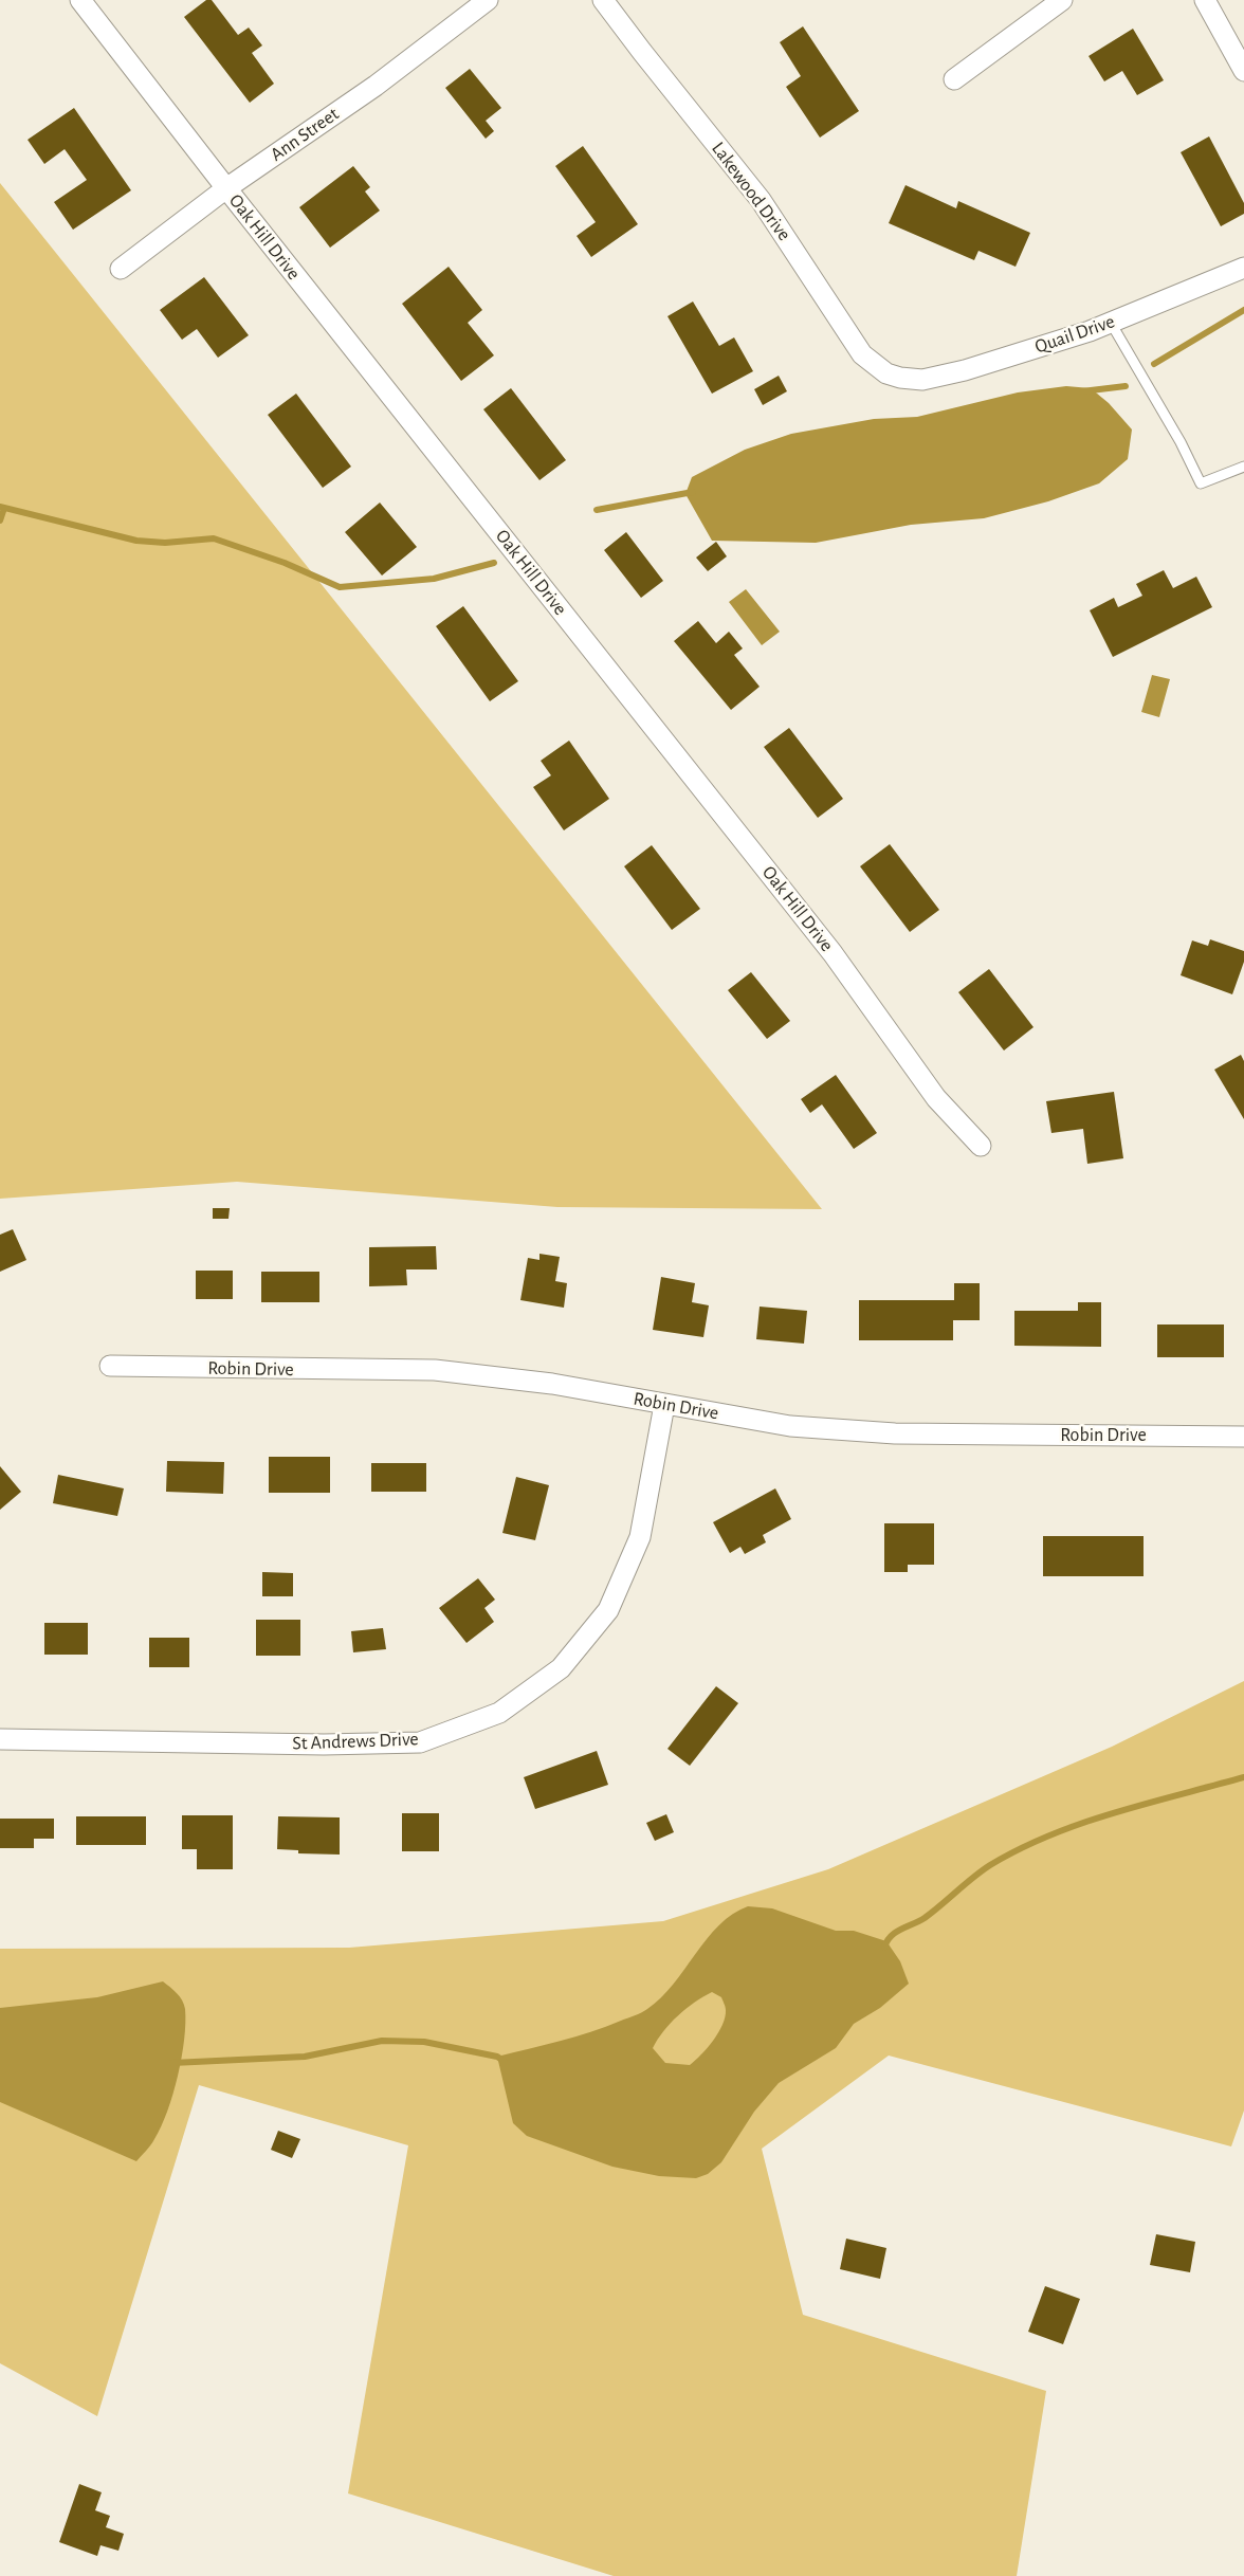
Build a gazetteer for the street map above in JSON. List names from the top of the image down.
{
  "streets": {
    "street": [
      "Ann Street",
      "Lakewood Drive",
      "Oak Hill Drive",
      "Quail Drive",
      "Robin Drive",
      "St Andrews Drive"
    ]
  },
  "crossings": [
    ["Ann Street", "Oak Hill Drive"],
    ["Lakewood Drive", "Quail Drive"],
    ["Robin Drive", "St Andrews Drive"]
  ]
}
